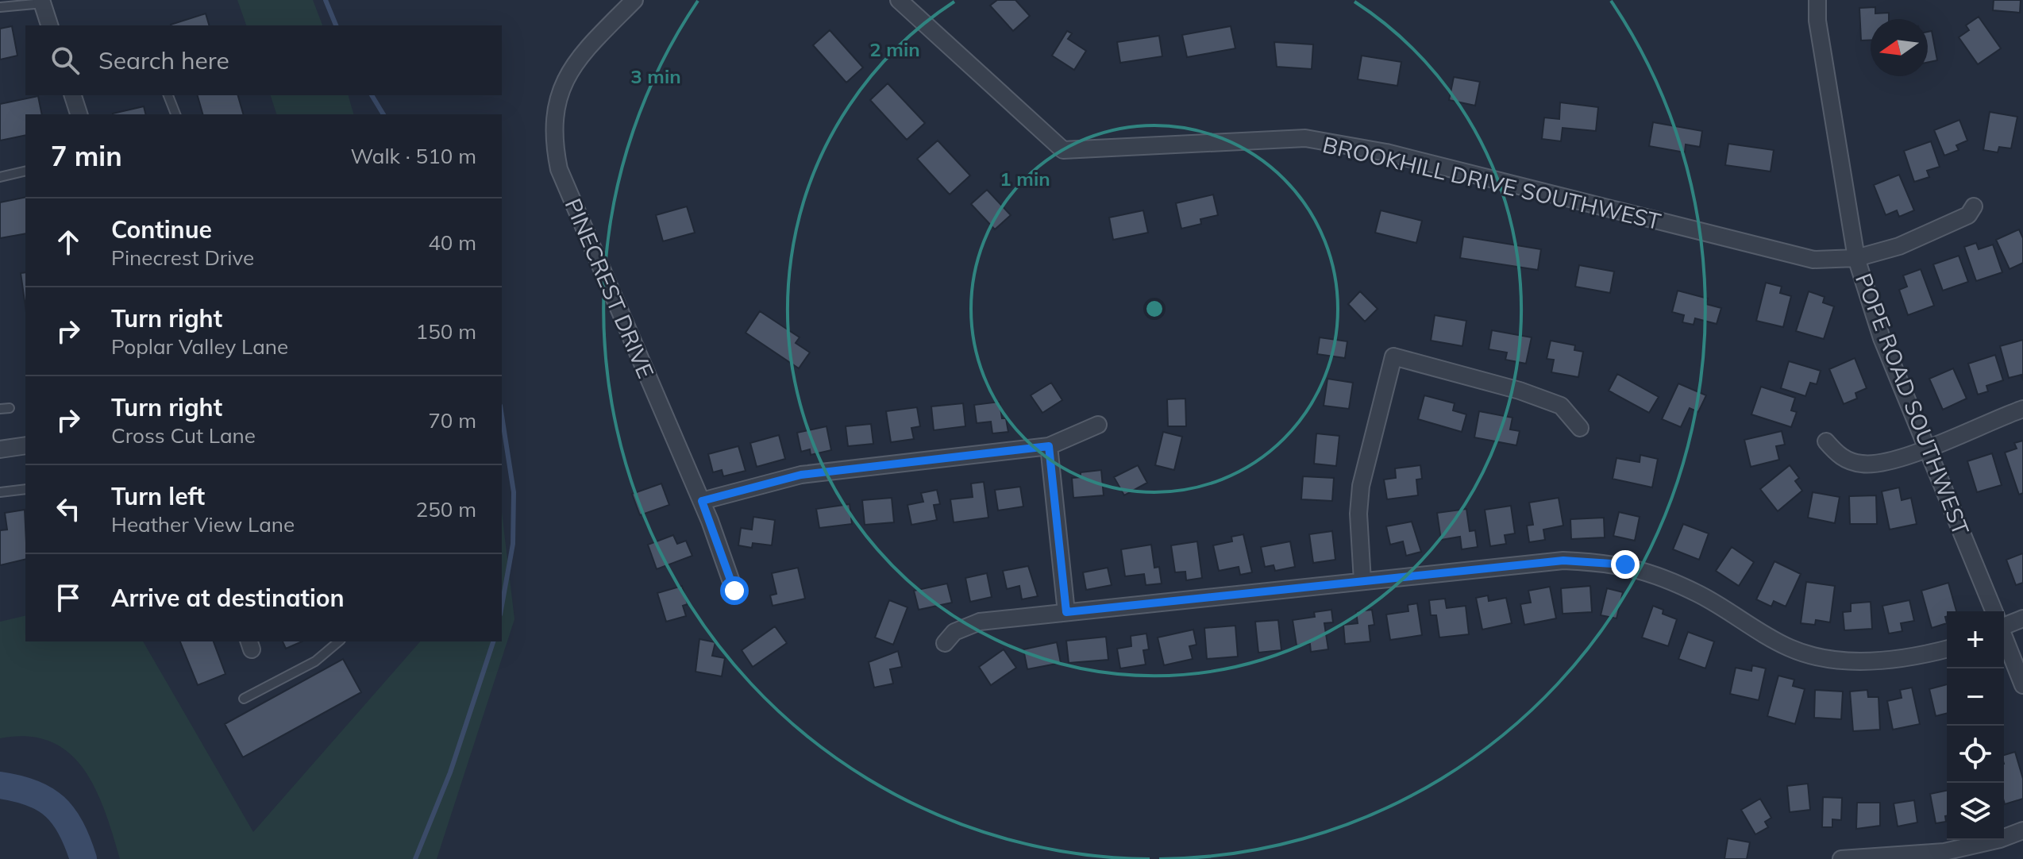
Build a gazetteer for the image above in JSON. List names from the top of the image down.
{
  "streets": {
    "street": ["BROOKHILL DRIVE SOUTHWEST", "PINECREST DRIVE", "POPE ROAD SOUTHWEST"]
  },
  "crossings": [
    ["BROOKHILL DRIVE SOUTHWEST", "POPE ROAD SOUTHWEST"]
  ],
  "north": "left",
  "page": {
    "search": "Search here",
    "heading": ["7 min", "Walk · 510 m"],
    "list": [
      ["Continue", "Pinecrest Drive", "40 m"],
      ["Turn right", "Poplar Valley Lane", "150 m"],
      ["Turn right", "Cross Cut Lane", "70 m"],
      ["Turn left", "Heather View Lane", "250 m"],
      "Arrive at destination"
    ],
    "map_buttons": ["+", "−"]
  },
  "rings": ["2 min", "3 min", "1 min"]
}
